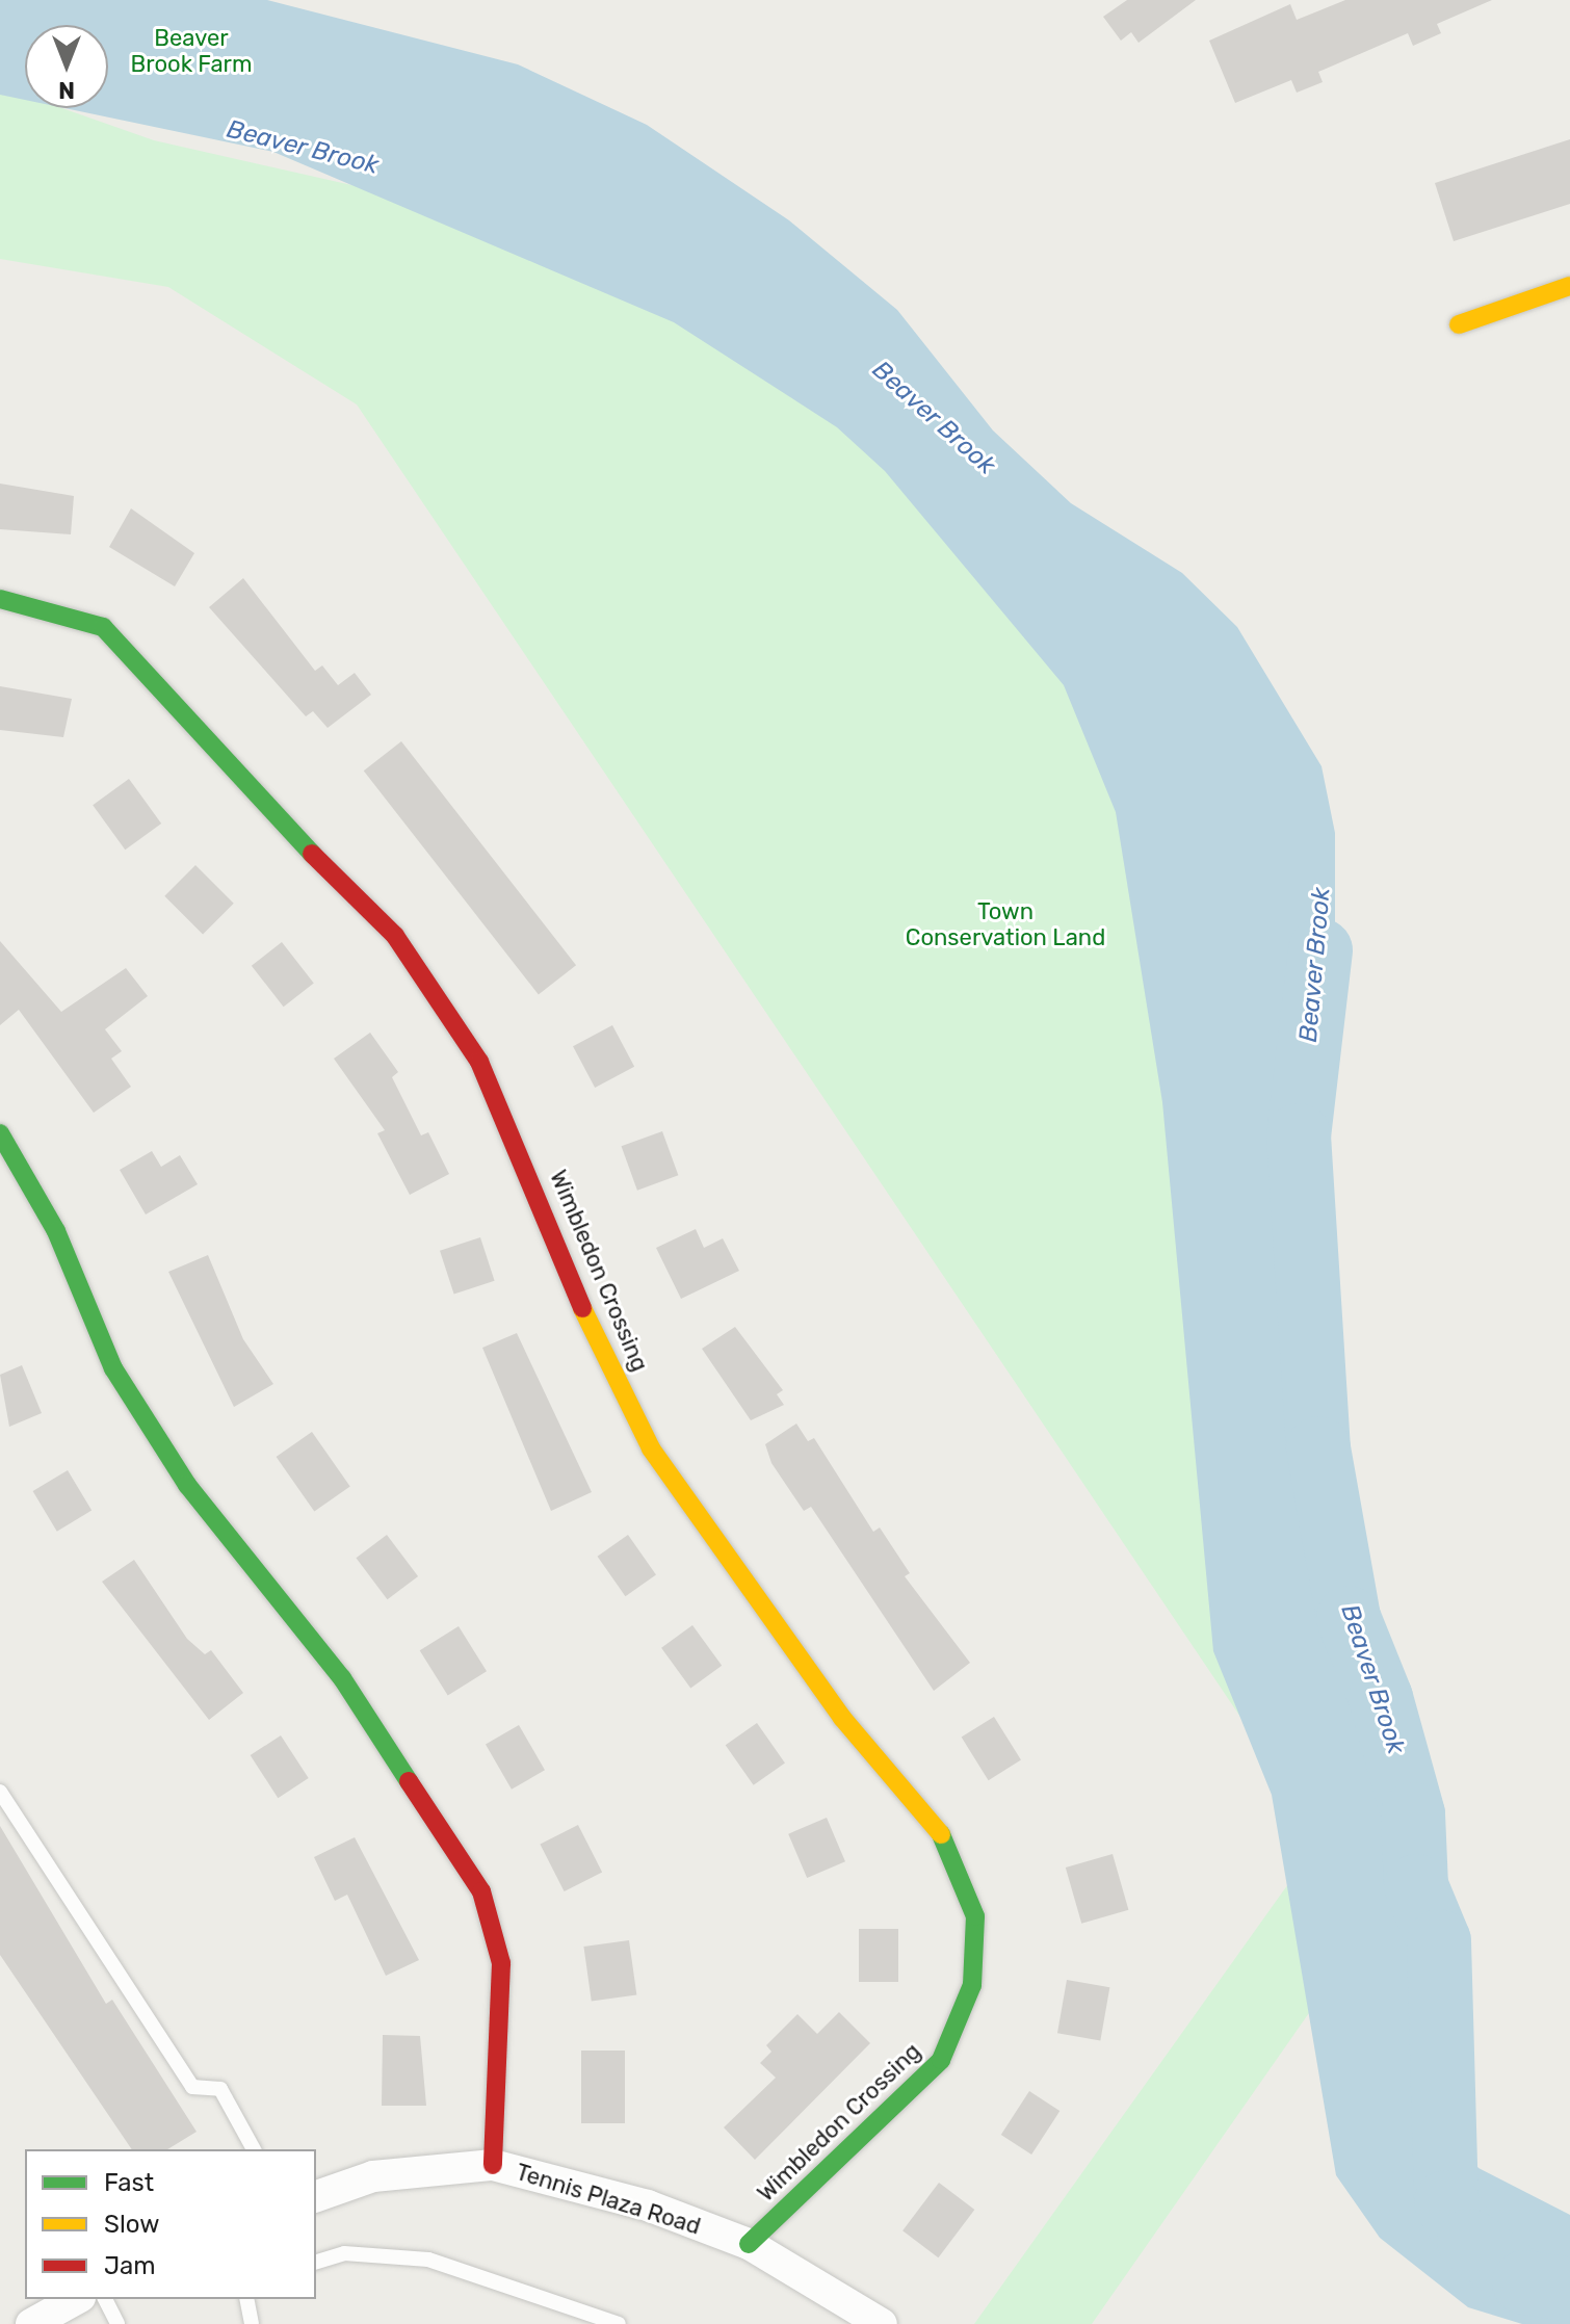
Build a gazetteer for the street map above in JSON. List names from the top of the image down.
{
  "streets": {
    "street": ["Wimbledon Crossing", "Tennis Plaza Road"]
  },
  "crossings": [
    ["Wimbledon Crossing", "Tennis Plaza Road"]
  ],
  "water": ["Beaver Brook"],
  "parks": ["Beaver Brook Farm", "Town Conservation Land"],
  "legend": ["Fast", "Slow", "Jam"],
  "north": "bottom"
}
